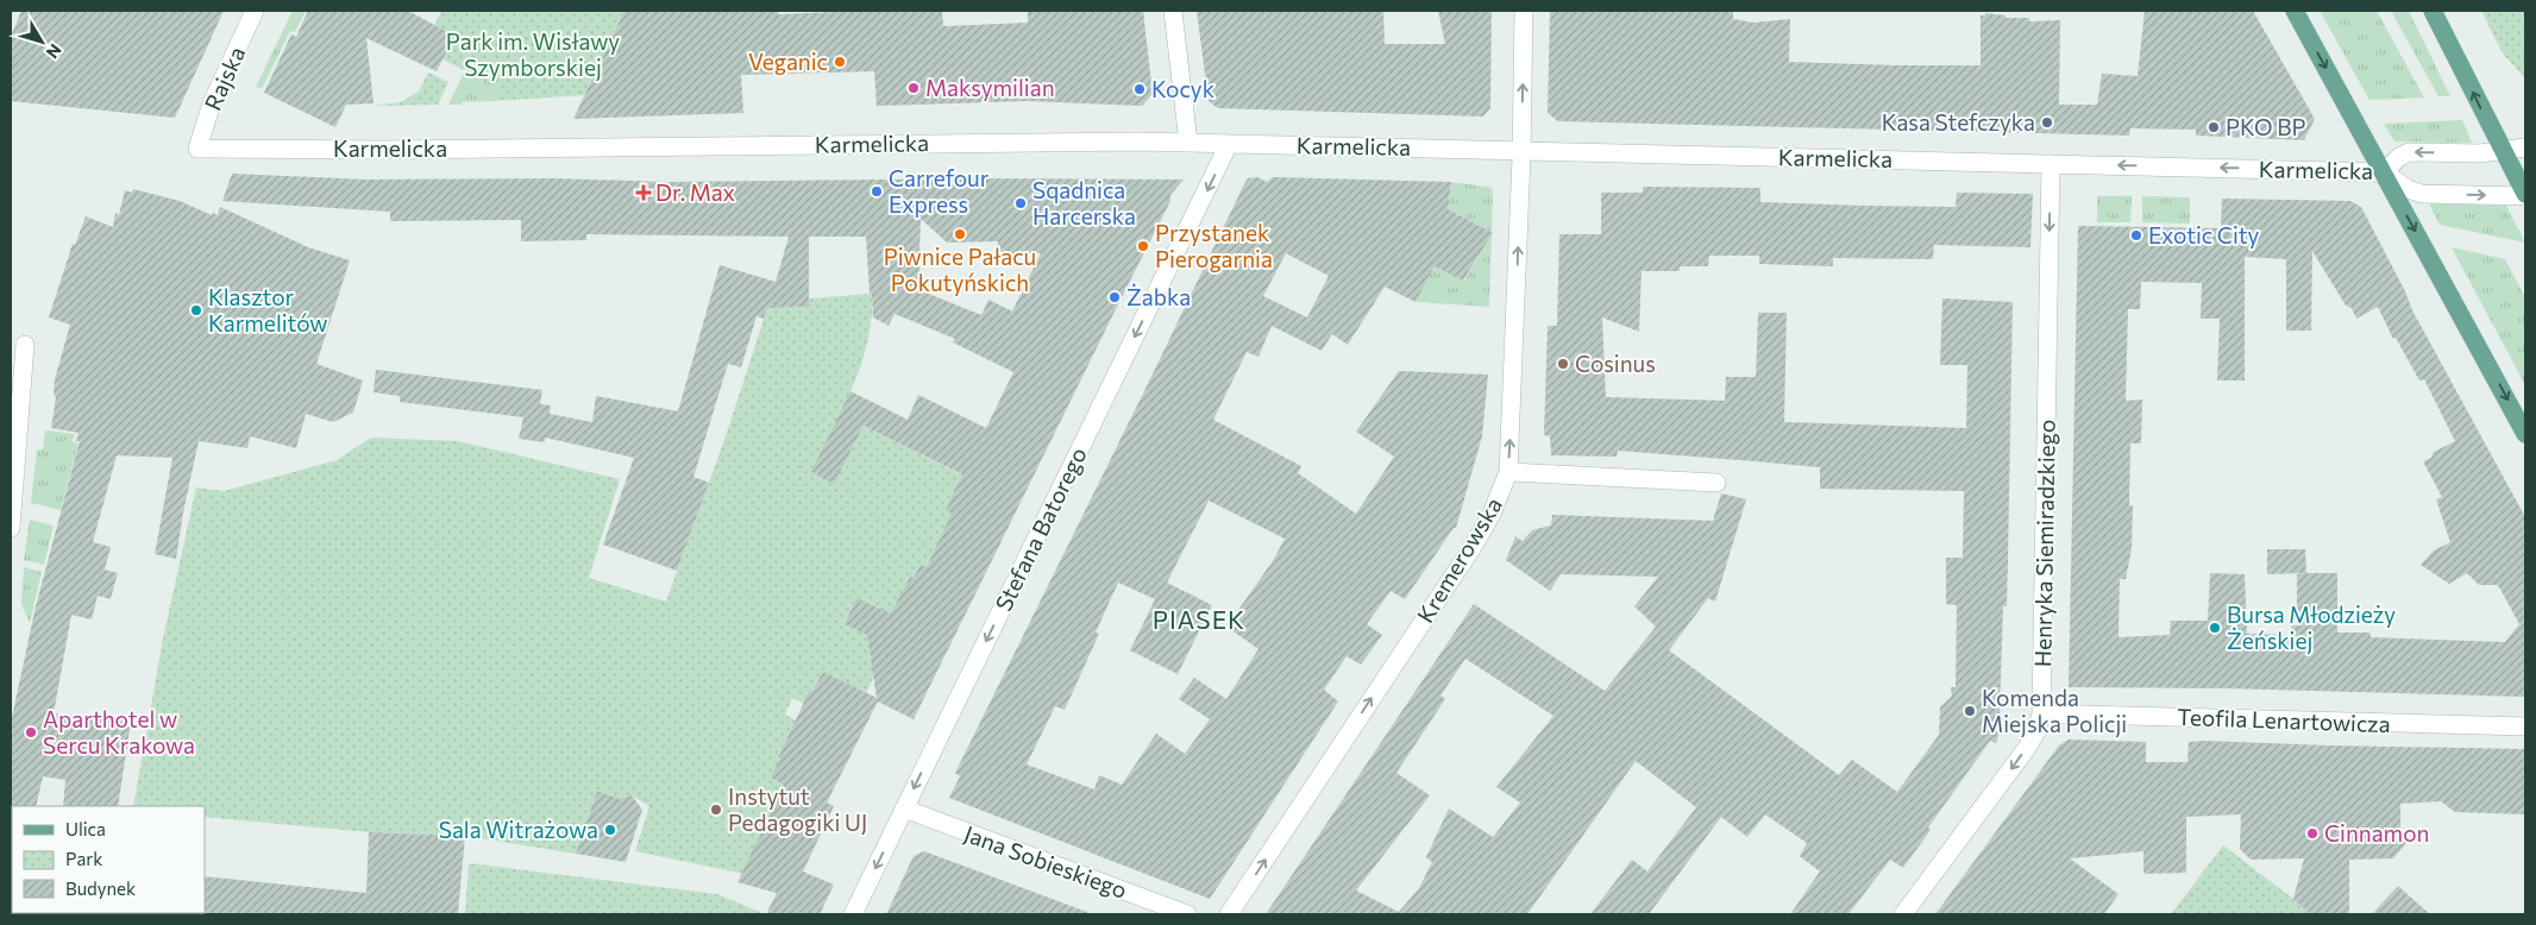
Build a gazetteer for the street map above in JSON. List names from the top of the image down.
{
  "streets": {
    "street": [
      "Rajska",
      "Karmelicka",
      "Stefana Batorego",
      "Henryka Siemiradzkiego",
      "Kremerowska",
      "Teofila Lenartowicza",
      "Jana Sobieskiego"
    ]
  },
  "crossings": [
    ["Rajska", "Karmelicka"],
    ["Karmelicka", "Stefana Batorego"],
    ["Karmelicka", "Henryka Siemiradzkiego"],
    ["Karmelicka", "Kremerowska"],
    ["Stefana Batorego", "Jana Sobieskiego"],
    ["Henryka Siemiradzkiego", "Teofila Lenartowicza"]
  ],
  "one_way": ["Stefana Batorego", "Henryka Siemiradzkiego", "Kremerowska"],
  "districts": ["PIASEK"],
  "parks": ["Park im. Wisławy Szymborskiej"],
  "places": {
    "other": [
      "Veganic",
      "Maksymilian",
      "Kocyk",
      "Kasa Stefczyka",
      "PKO BP",
      "Carrefour Express",
      "Sqadnica Harcerska",
      "Piwnice Pałacu Pokutyńskich",
      "Exotic City",
      "Przystanek Pierogarnia",
      "Żabka",
      "Klasztor Karmelitów",
      "Cosinus",
      "Bursa Młodzieży Żeńskiej",
      "Komenda Miejska Policji",
      "Aparthotel w Sercu Krakowa",
      "Instytut Pedagogiki UJ",
      "Sala Witrażowa",
      "Cinnamon"
    ],
    "health": ["Dr. Max"]
  },
  "legend": ["Ulica", "Park", "Budynek"],
  "north": "bottom right"
}
